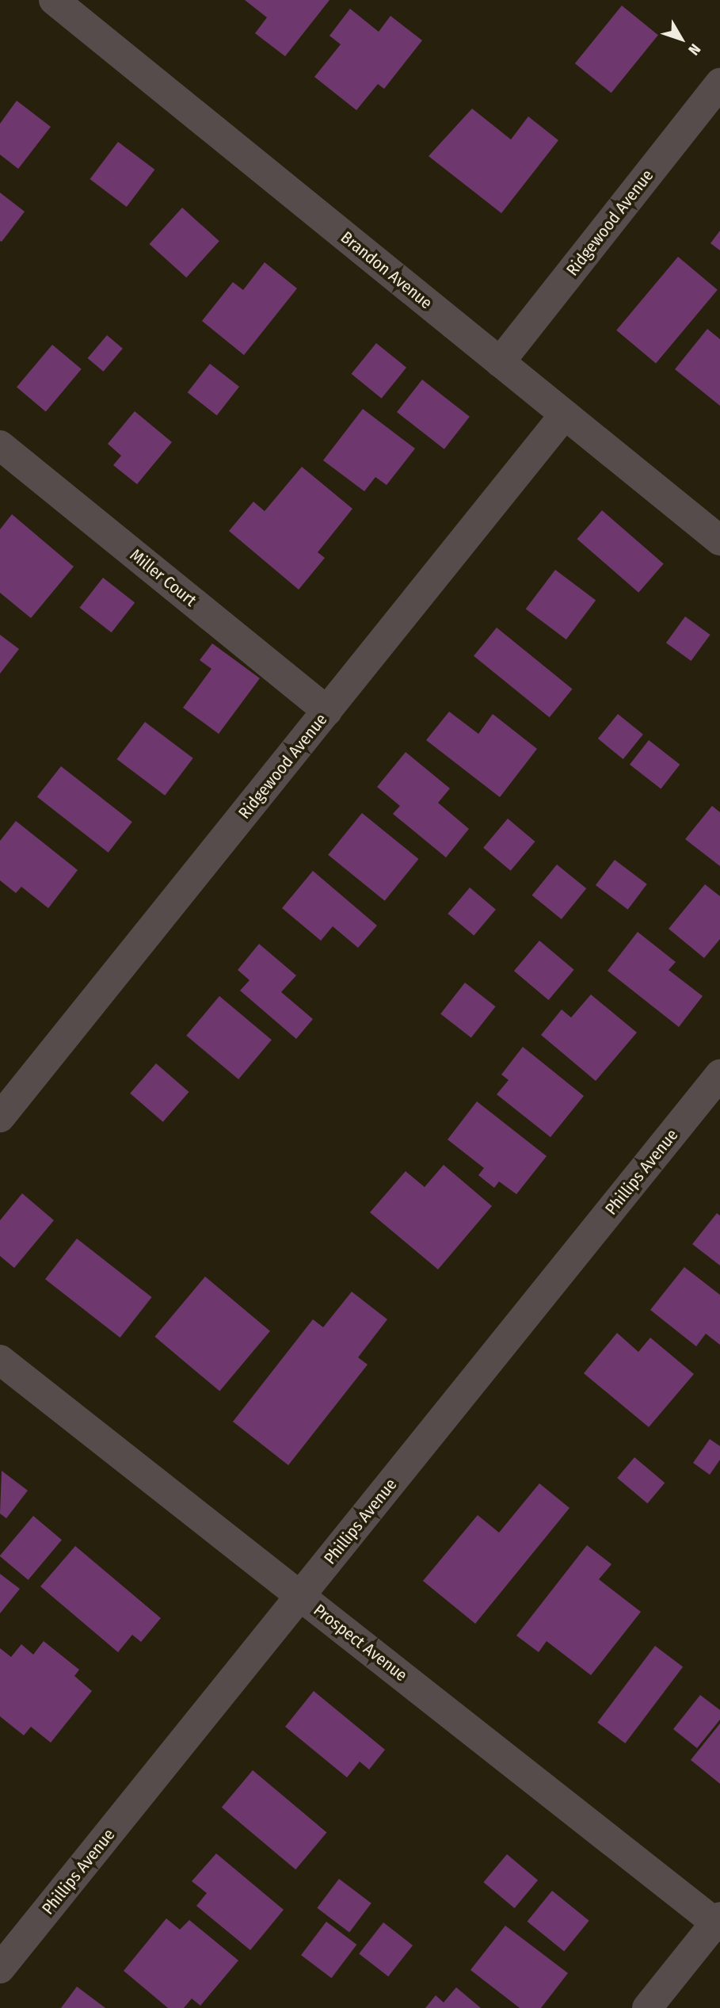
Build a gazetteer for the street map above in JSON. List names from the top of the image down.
{
  "streets": {
    "street": [
      "Ridgewood Avenue",
      "Brandon Avenue",
      "Miller Court",
      "Phillips Avenue",
      "Prospect Avenue"
    ]
  },
  "crossings": [
    ["Ridgewood Avenue", "Brandon Avenue"],
    ["Ridgewood Avenue", "Miller Court"],
    ["Phillips Avenue", "Prospect Avenue"]
  ],
  "north": "bottom right"
}
